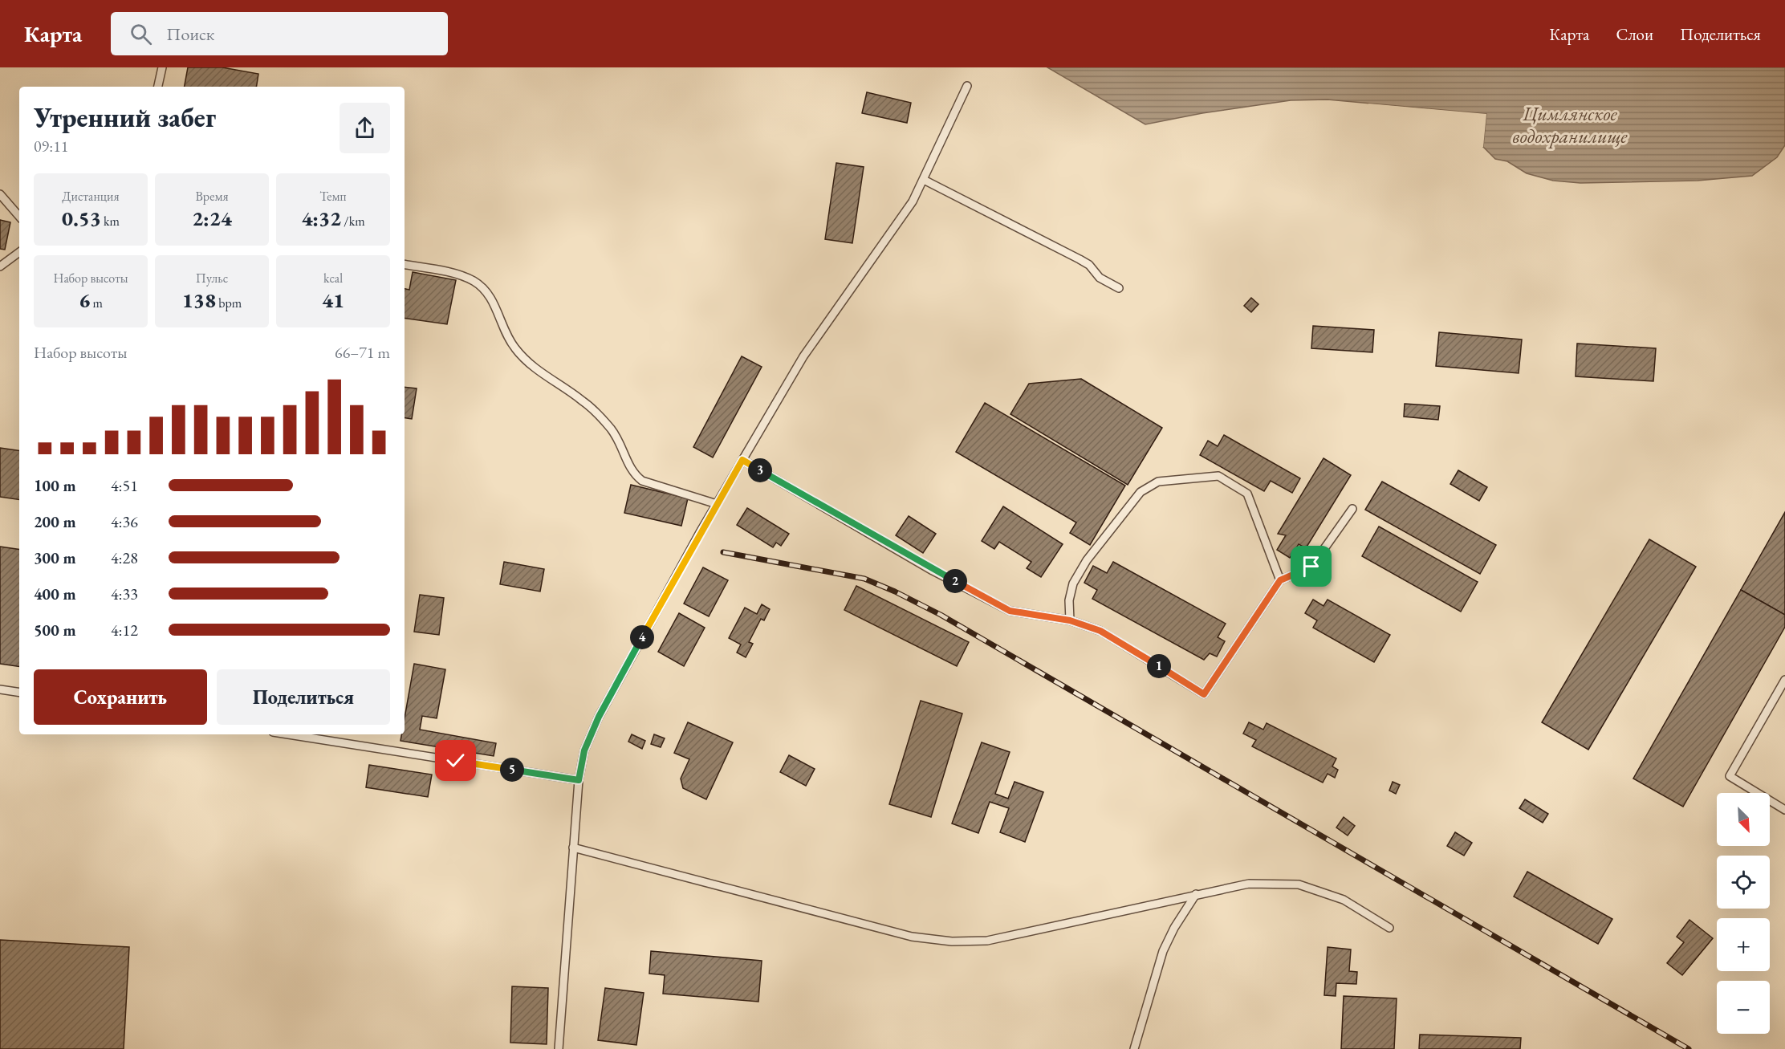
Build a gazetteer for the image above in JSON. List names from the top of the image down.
{
  "water": ["Цимлянское водохранилище"],
  "north": "bottom right",
  "page": {
    "header": "Карта",
    "search": "Поиск",
    "nav": ["Карта", "Слои", "Поделиться"],
    "heading": ["Утренний забег", "09:11"],
    "stats": [
      ["Дистанция", "0.53 km"],
      ["Время", "2:24"],
      ["Темп", "4:32 /km"],
      ["Набор высоты", "6 m"],
      ["Пульс", "138 bpm"],
      ["kcal", "41"]
    ],
    "chart": ["Набор высоты", "66–71 m"],
    "pins": [
      "3",
      "2",
      "4",
      "1",
      "5"
    ],
    "list": [
      {
        "name": "100 m",
        "note": "4:51"
      },
      {
        "name": "200 m",
        "note": "4:36"
      },
      {
        "name": "300 m",
        "note": "4:28"
      },
      {
        "name": "400 m",
        "note": "4:33"
      },
      {
        "name": "500 m",
        "note": "4:12"
      }
    ],
    "buttons": ["Сохранить", "Поделиться"],
    "map_buttons": ["+", "−"]
  }
}
